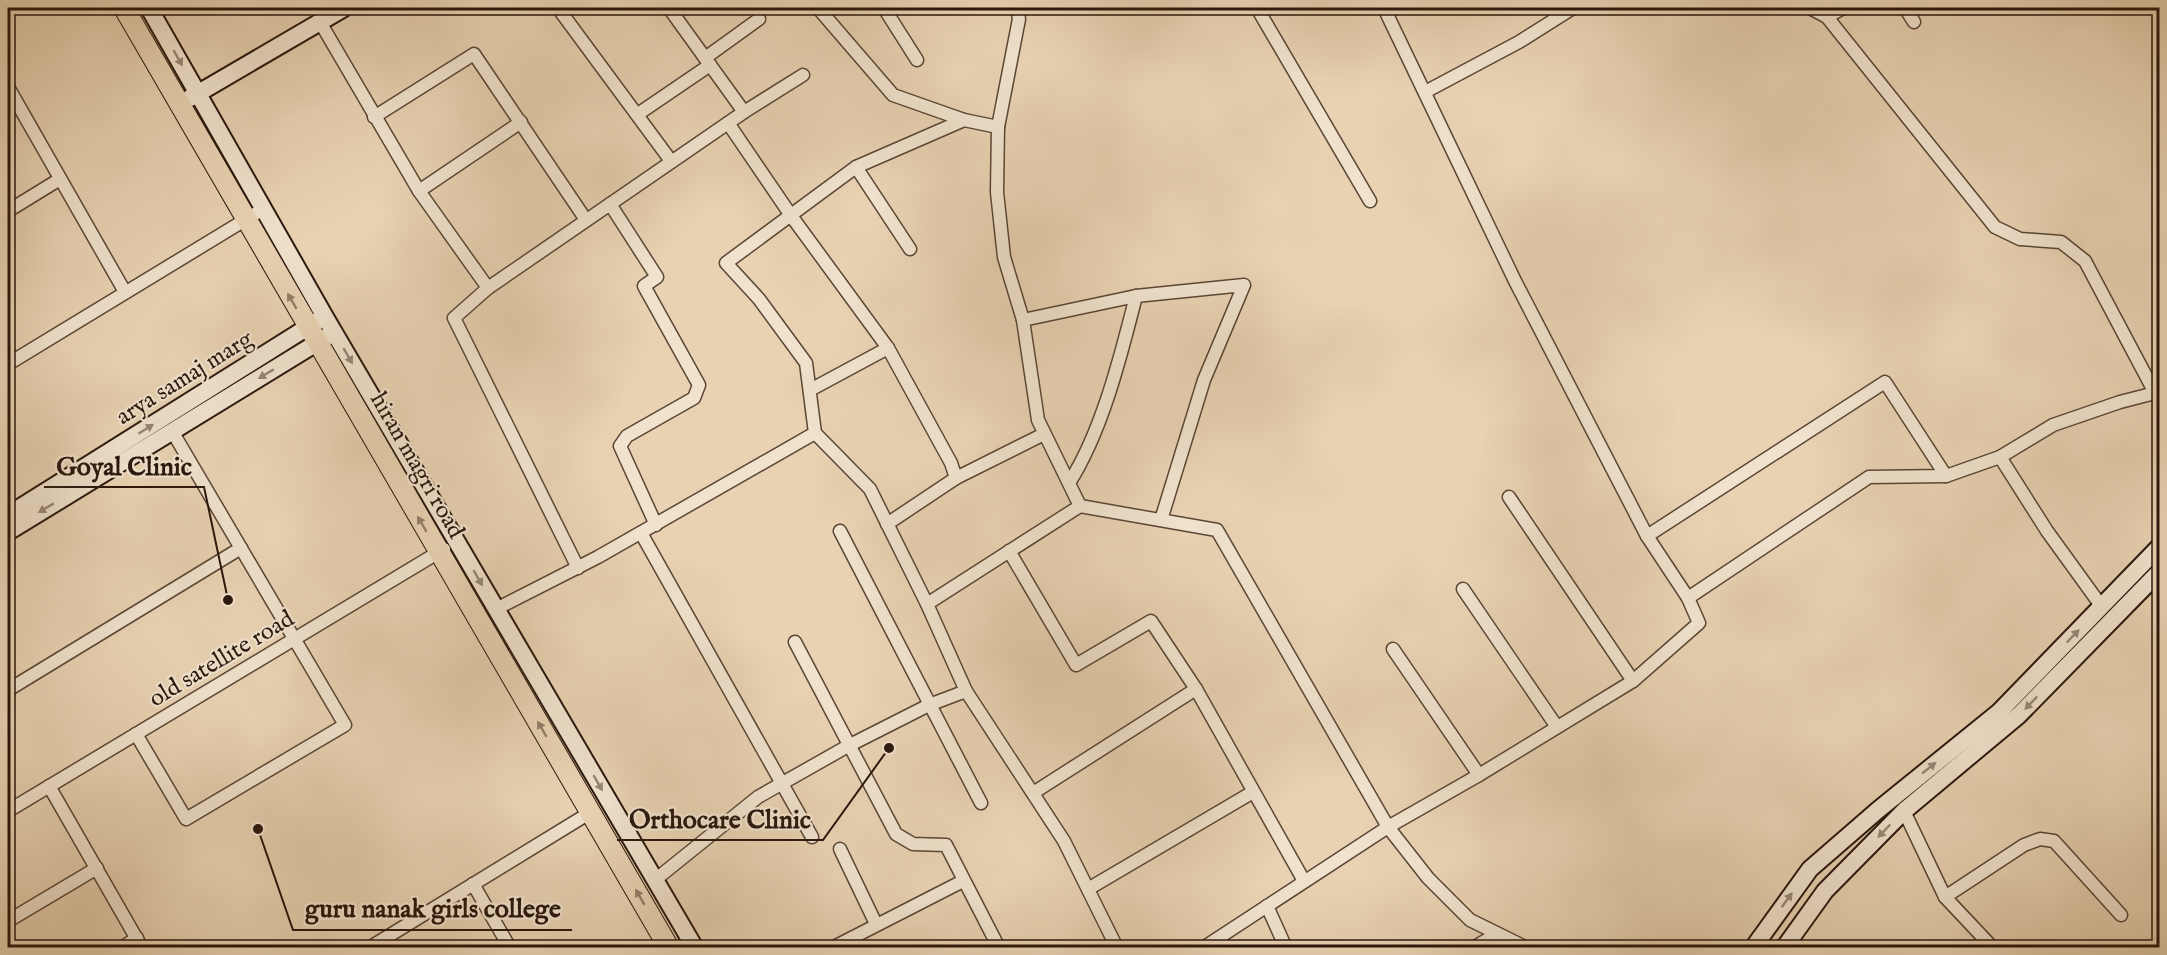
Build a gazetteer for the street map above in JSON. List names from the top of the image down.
{
  "streets": {
    "main road": ["hiran magri road"],
    "street": ["arya samaj marg", "old satellite road"]
  },
  "crossings": [
    ["arya samaj marg", "hiran magri road"],
    ["hiran magri road", "old satellite road"]
  ],
  "one_way": ["hiran magri road"],
  "places": ["Goyal Clinic", "Orthocare Clinic", "guru nanak girls college"]
}
